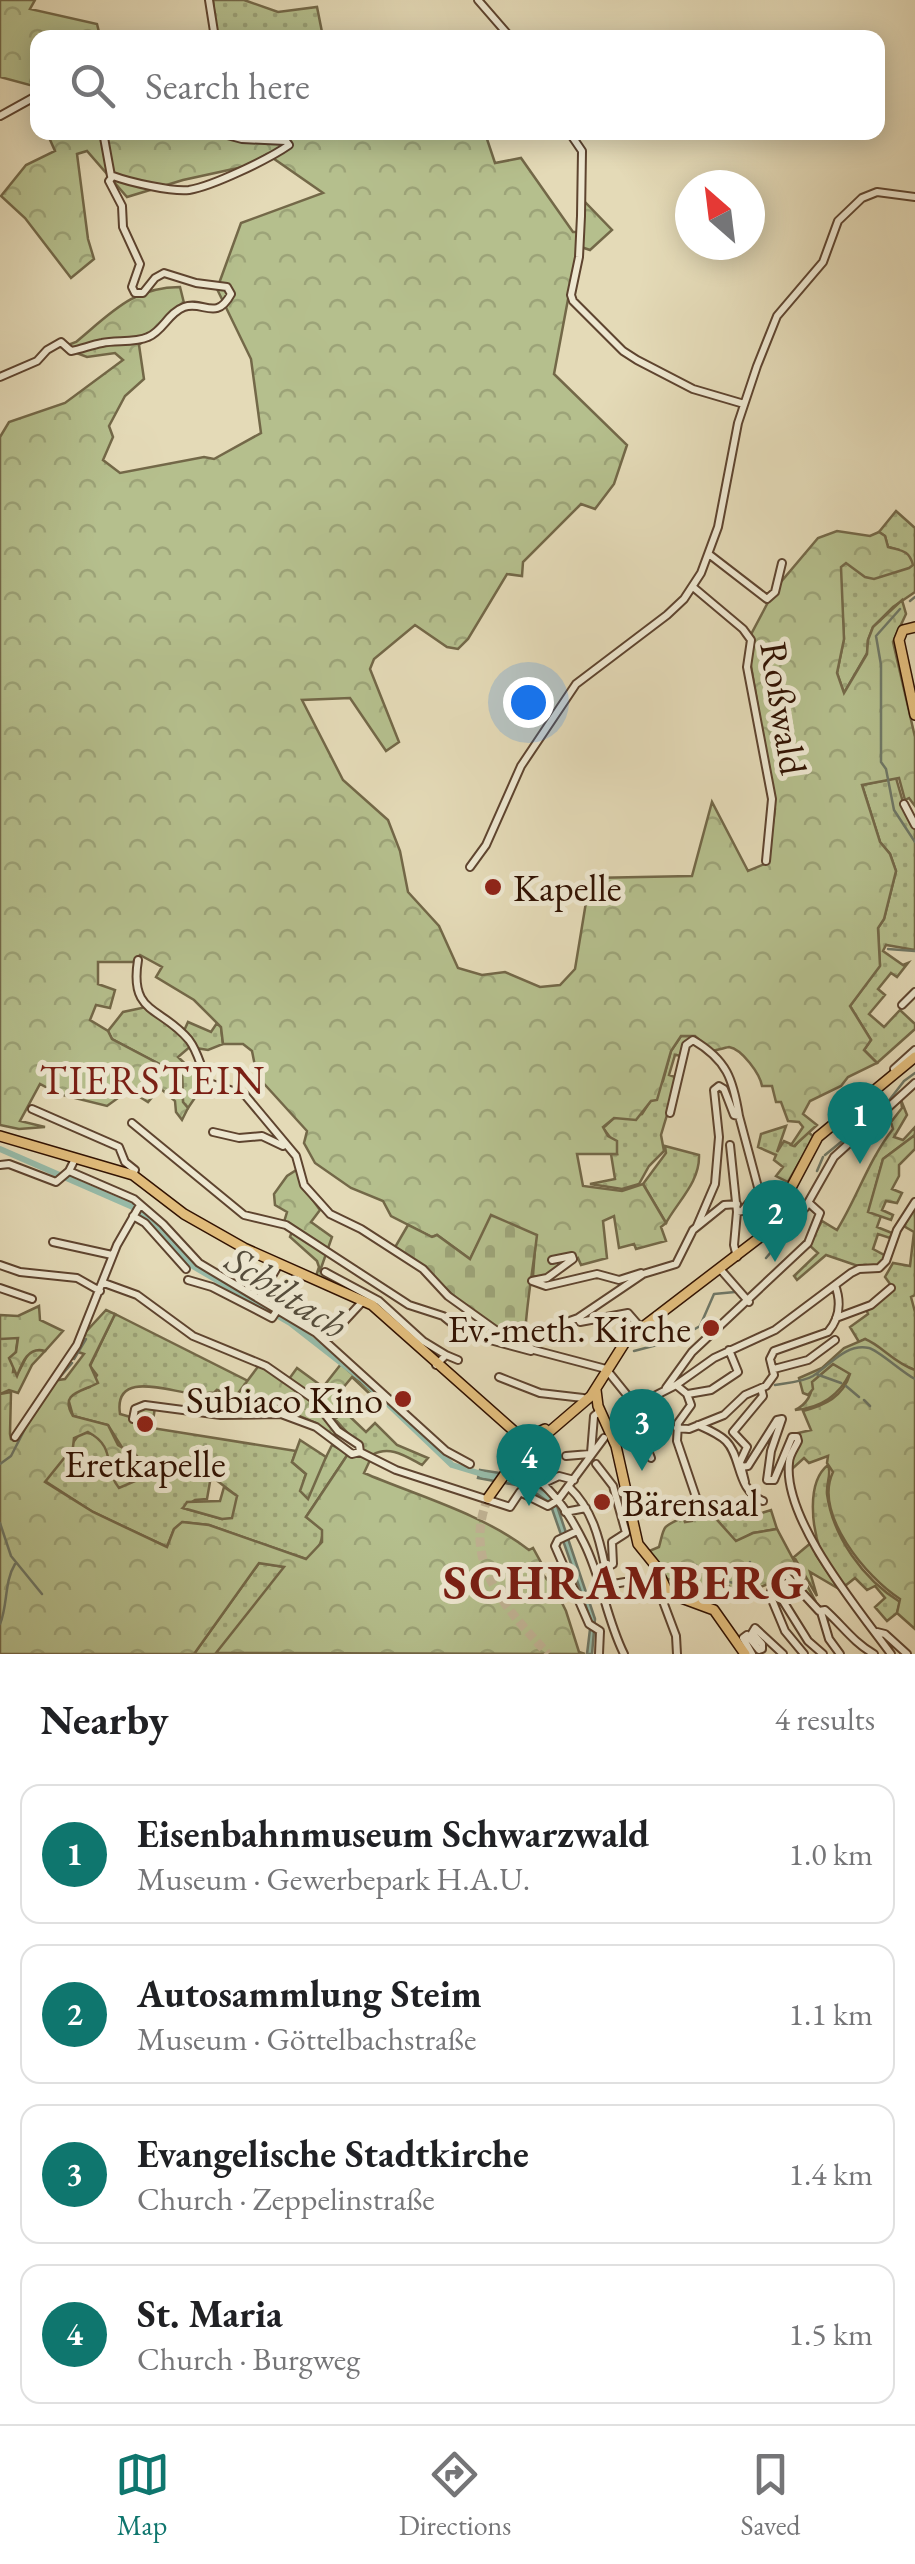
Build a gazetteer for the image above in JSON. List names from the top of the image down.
{
  "streets": {
    "street": ["Roßwald"]
  },
  "districts": ["TIERSTEIN", "SCHRAMBERG"],
  "water": ["Schiltach"],
  "places": [
    "Kapelle",
    "Ev.-meth. Kirche",
    "Subiaco Kino",
    "Eretkapelle",
    "Bärensaal"
  ],
  "north": "top left",
  "page": {
    "search": "Search here",
    "pins": [
      "1",
      "2",
      "3",
      "4"
    ],
    "heading": ["Nearby", "4 results"],
    "list": [
      {
        "mark": "1",
        "name": "Eisenbahnmuseum Schwarzwald",
        "note": "Museum · Gewerbepark H.A.U.",
        "value": "1.0 km"
      },
      {
        "mark": "2",
        "name": "Autosammlung Steim",
        "note": "Museum · Göttelbachstraße",
        "value": "1.1 km"
      },
      {
        "mark": "3",
        "name": "Evangelische Stadtkirche",
        "note": "Church · Zeppelinstraße",
        "value": "1.4 km"
      },
      {
        "mark": "4",
        "name": "St. Maria",
        "note": "Church · Burgweg",
        "value": "1.5 km"
      }
    ],
    "nav": ["Map", "Directions", "Saved"]
  }
}
